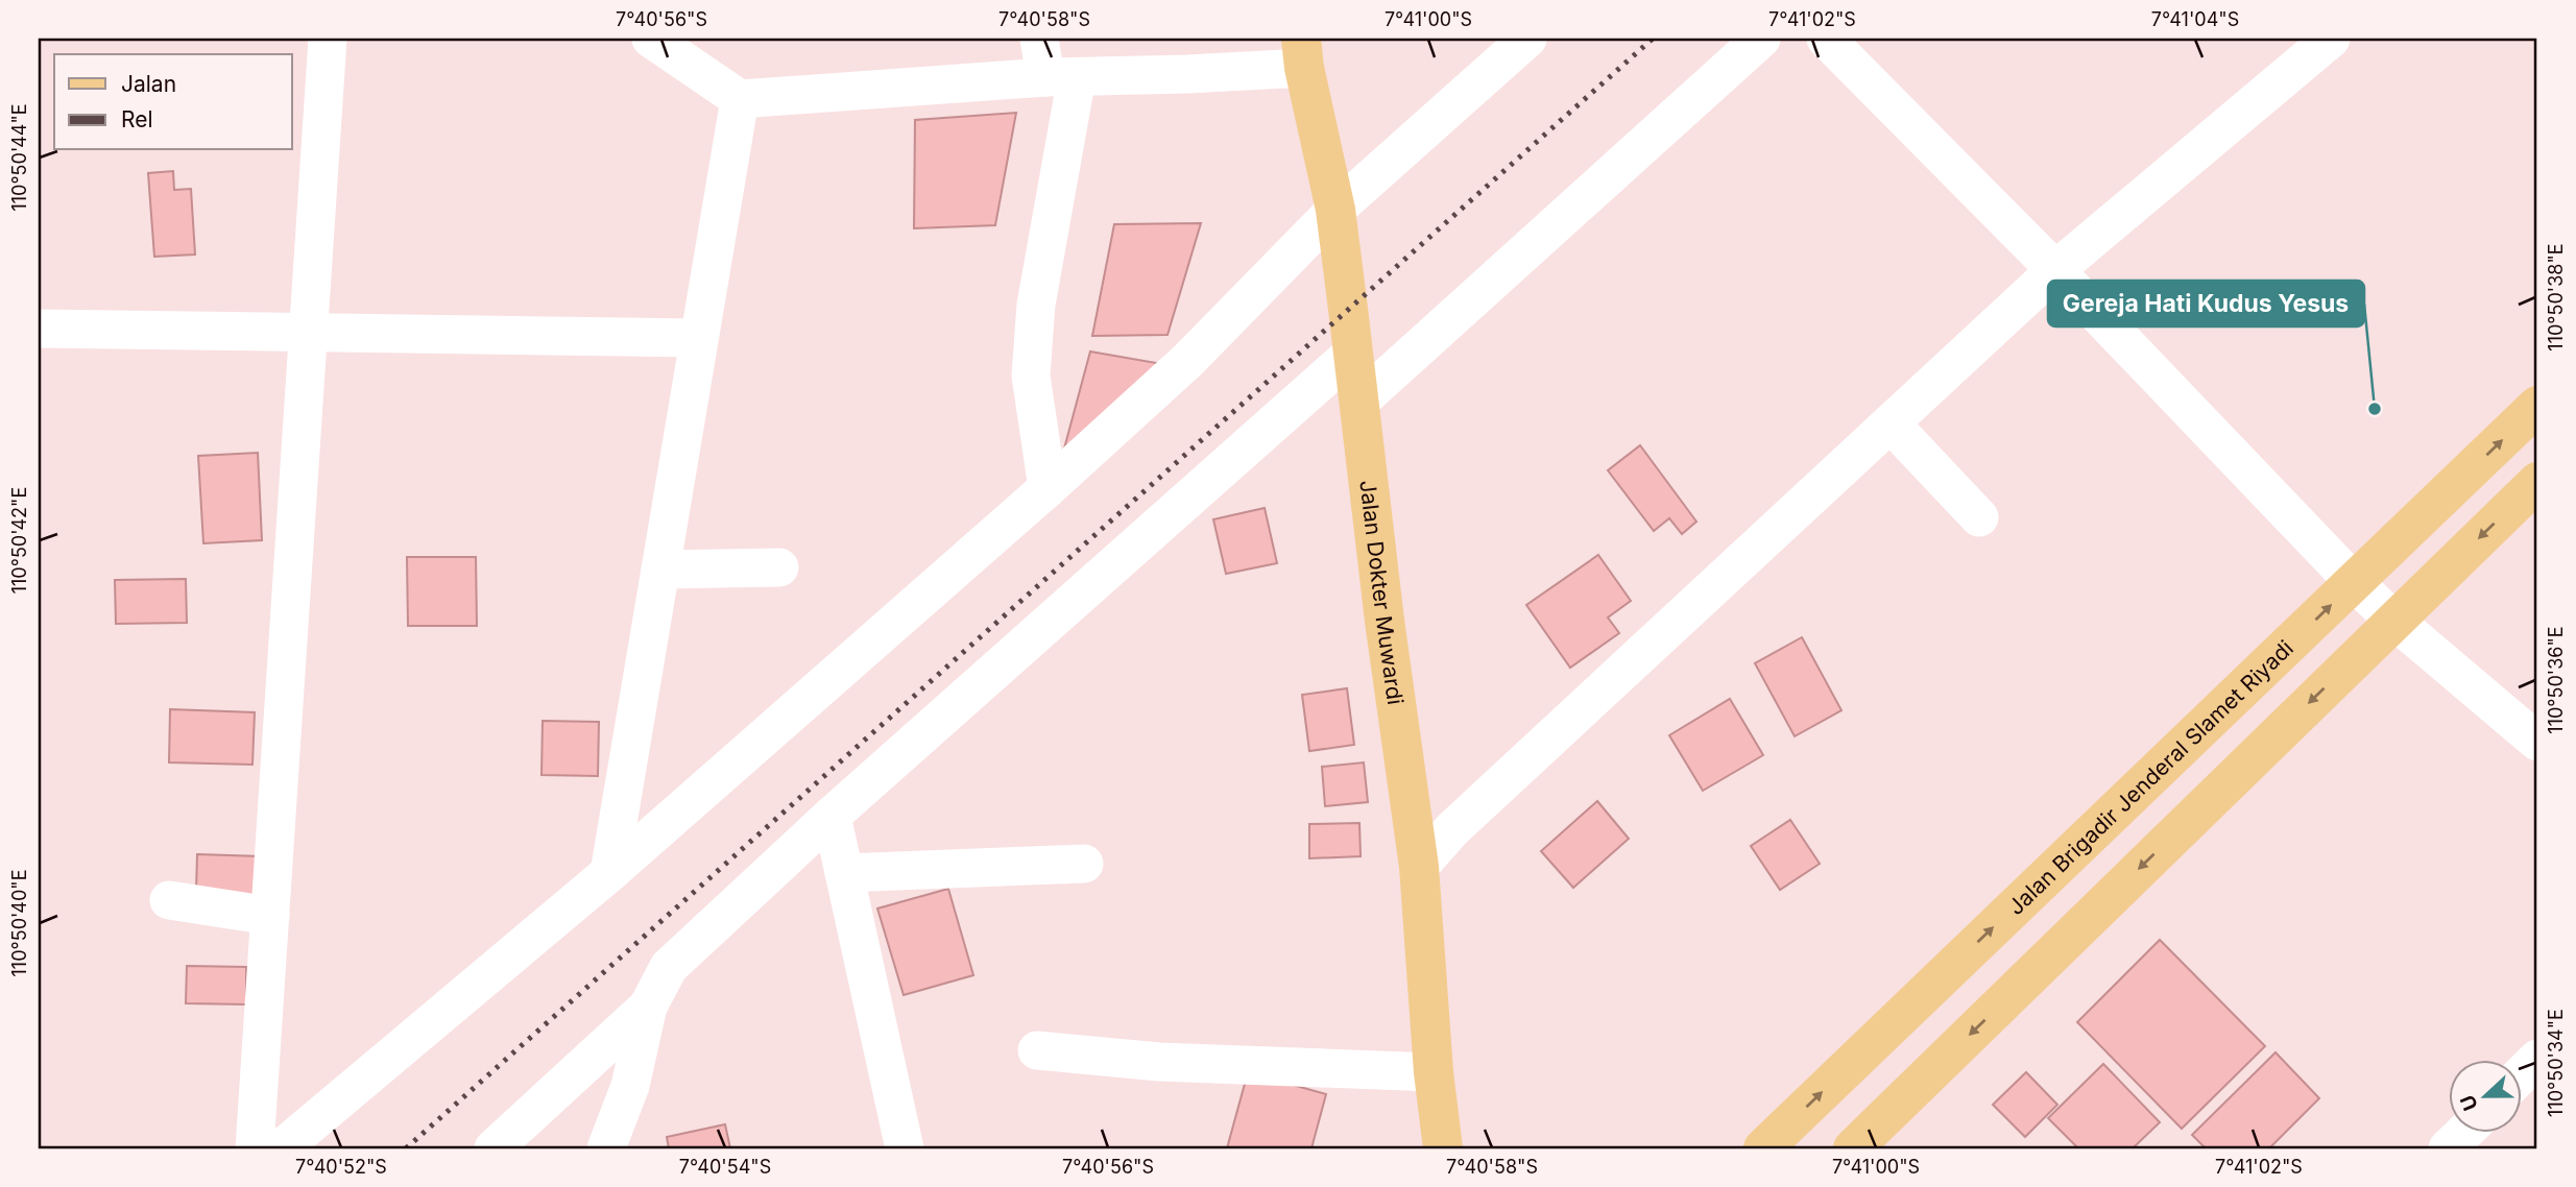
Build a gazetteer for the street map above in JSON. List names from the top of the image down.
{
  "streets": {
    "main road": ["Jalan Dokter Muwardi", "Jalan Brigadir Jenderal Slamet Riyadi"]
  },
  "places": ["Gereja Hati Kudus Yesus"],
  "legend": ["Jalan", "Rel"],
  "north": "left",
  "coordinates": [
    "7°40'56\"S",
    "7°40'58\"S",
    "7°41'00\"S",
    "7°41'02\"S",
    "7°41'04\"S",
    "110°50'44\"E",
    "110°50'38\"E",
    "110°50'42\"E",
    "110°50'36\"E",
    "110°50'40\"E",
    "110°50'34\"E",
    "7°40'52\"S",
    "7°40'54\"S"
  ]
}
